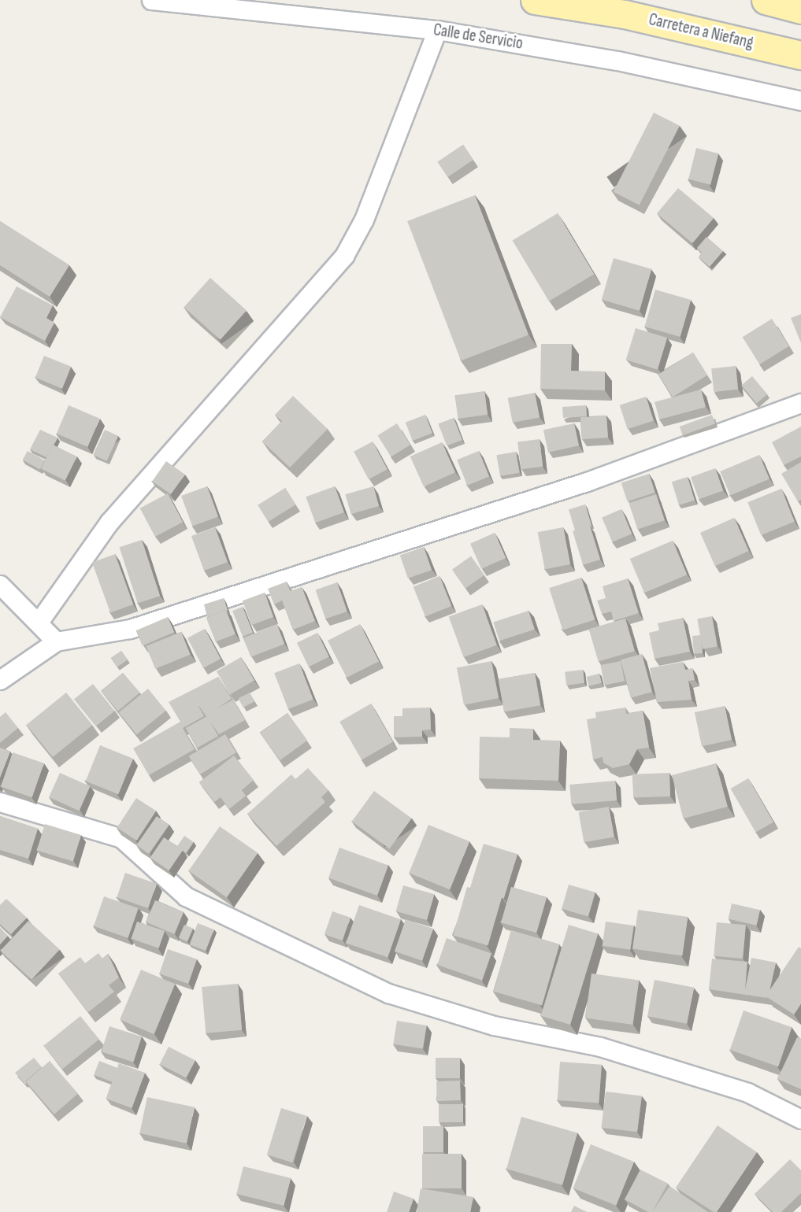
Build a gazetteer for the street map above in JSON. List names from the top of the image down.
{
  "streets": {
    "main road": ["Carretera a Niefang"],
    "street": ["Calle de Servicio"]
  }
}
